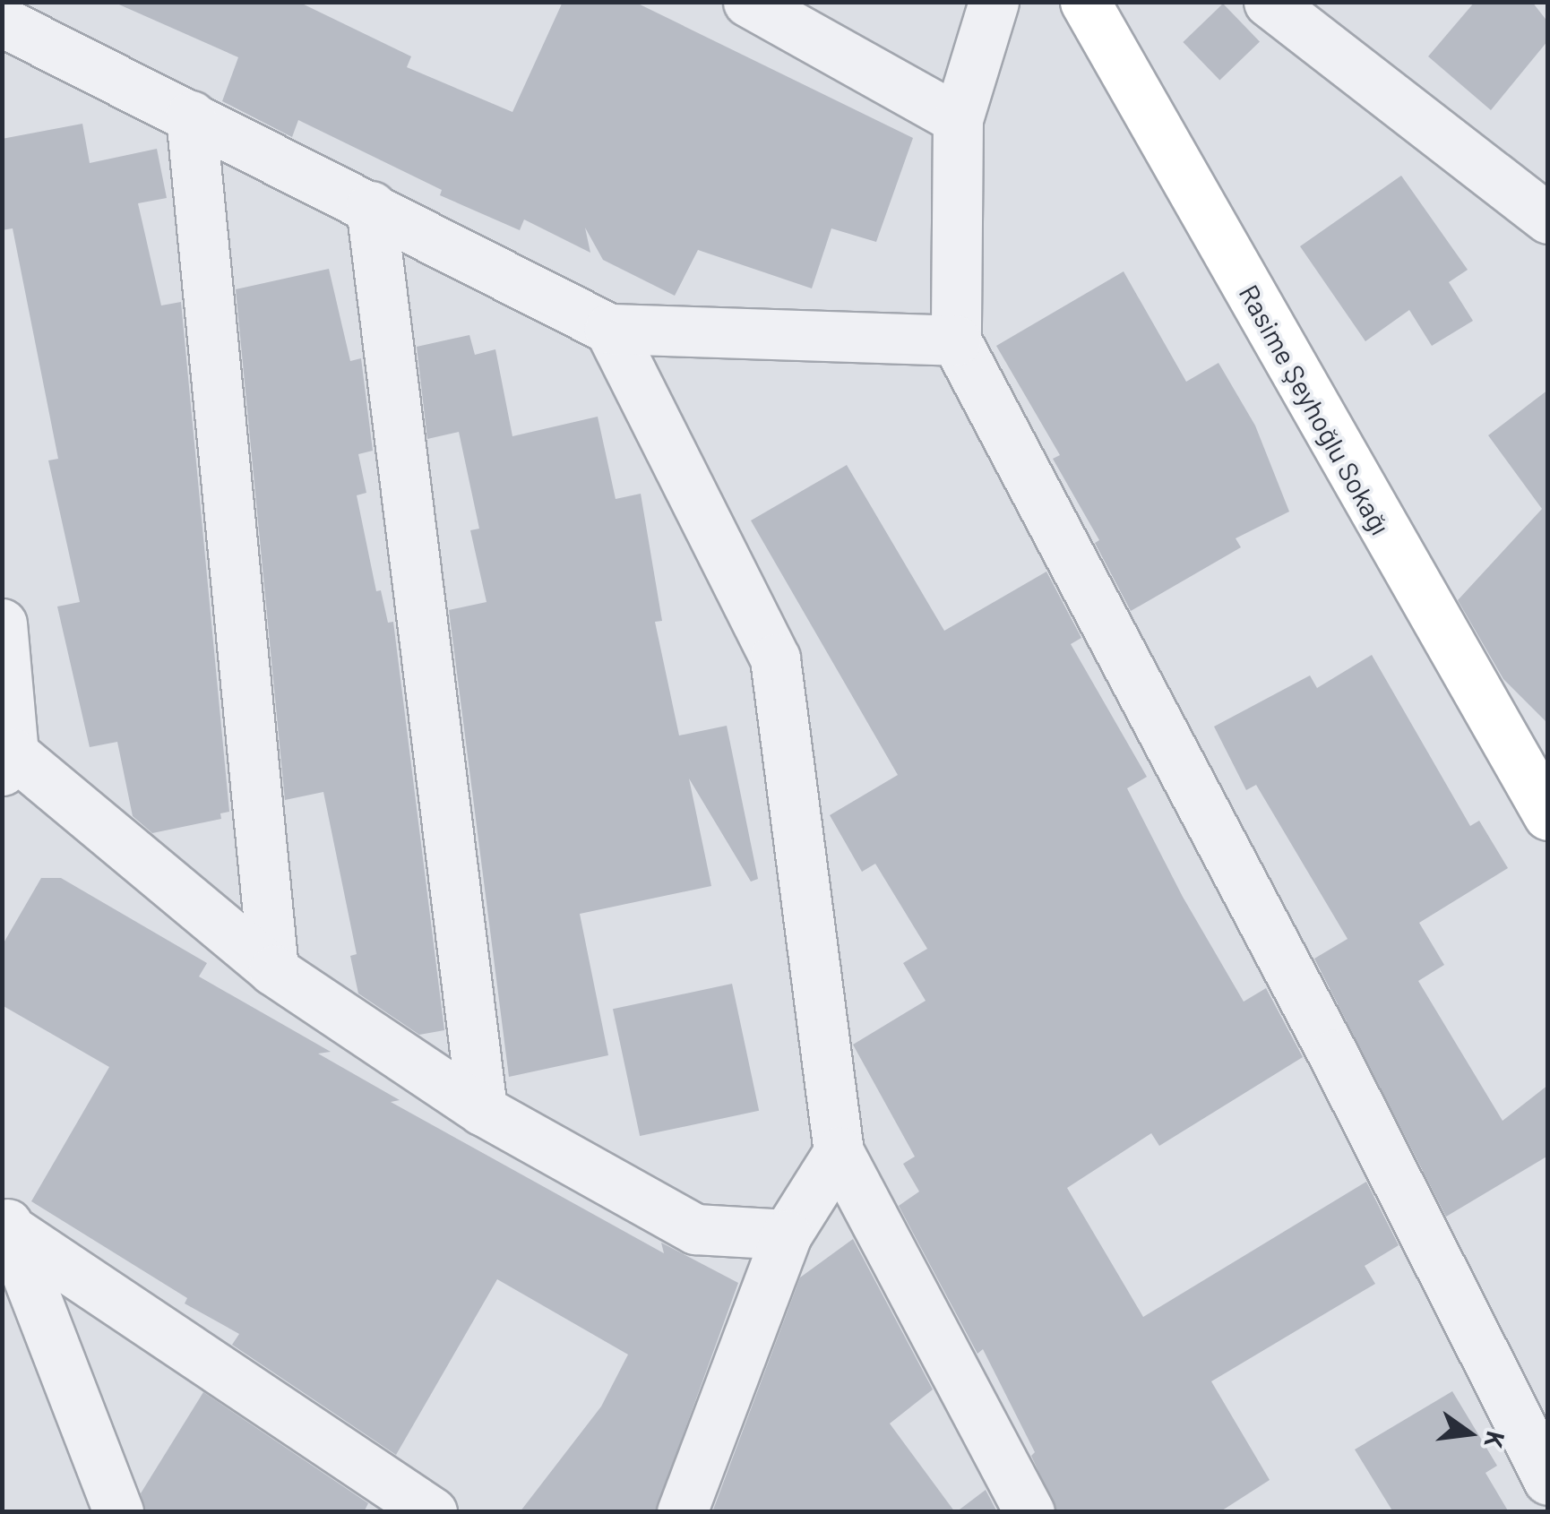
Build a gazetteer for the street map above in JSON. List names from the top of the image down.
{
  "streets": {
    "main road": ["Rasime Şeyhoğlu Sokağı"]
  },
  "north": "right"
}
